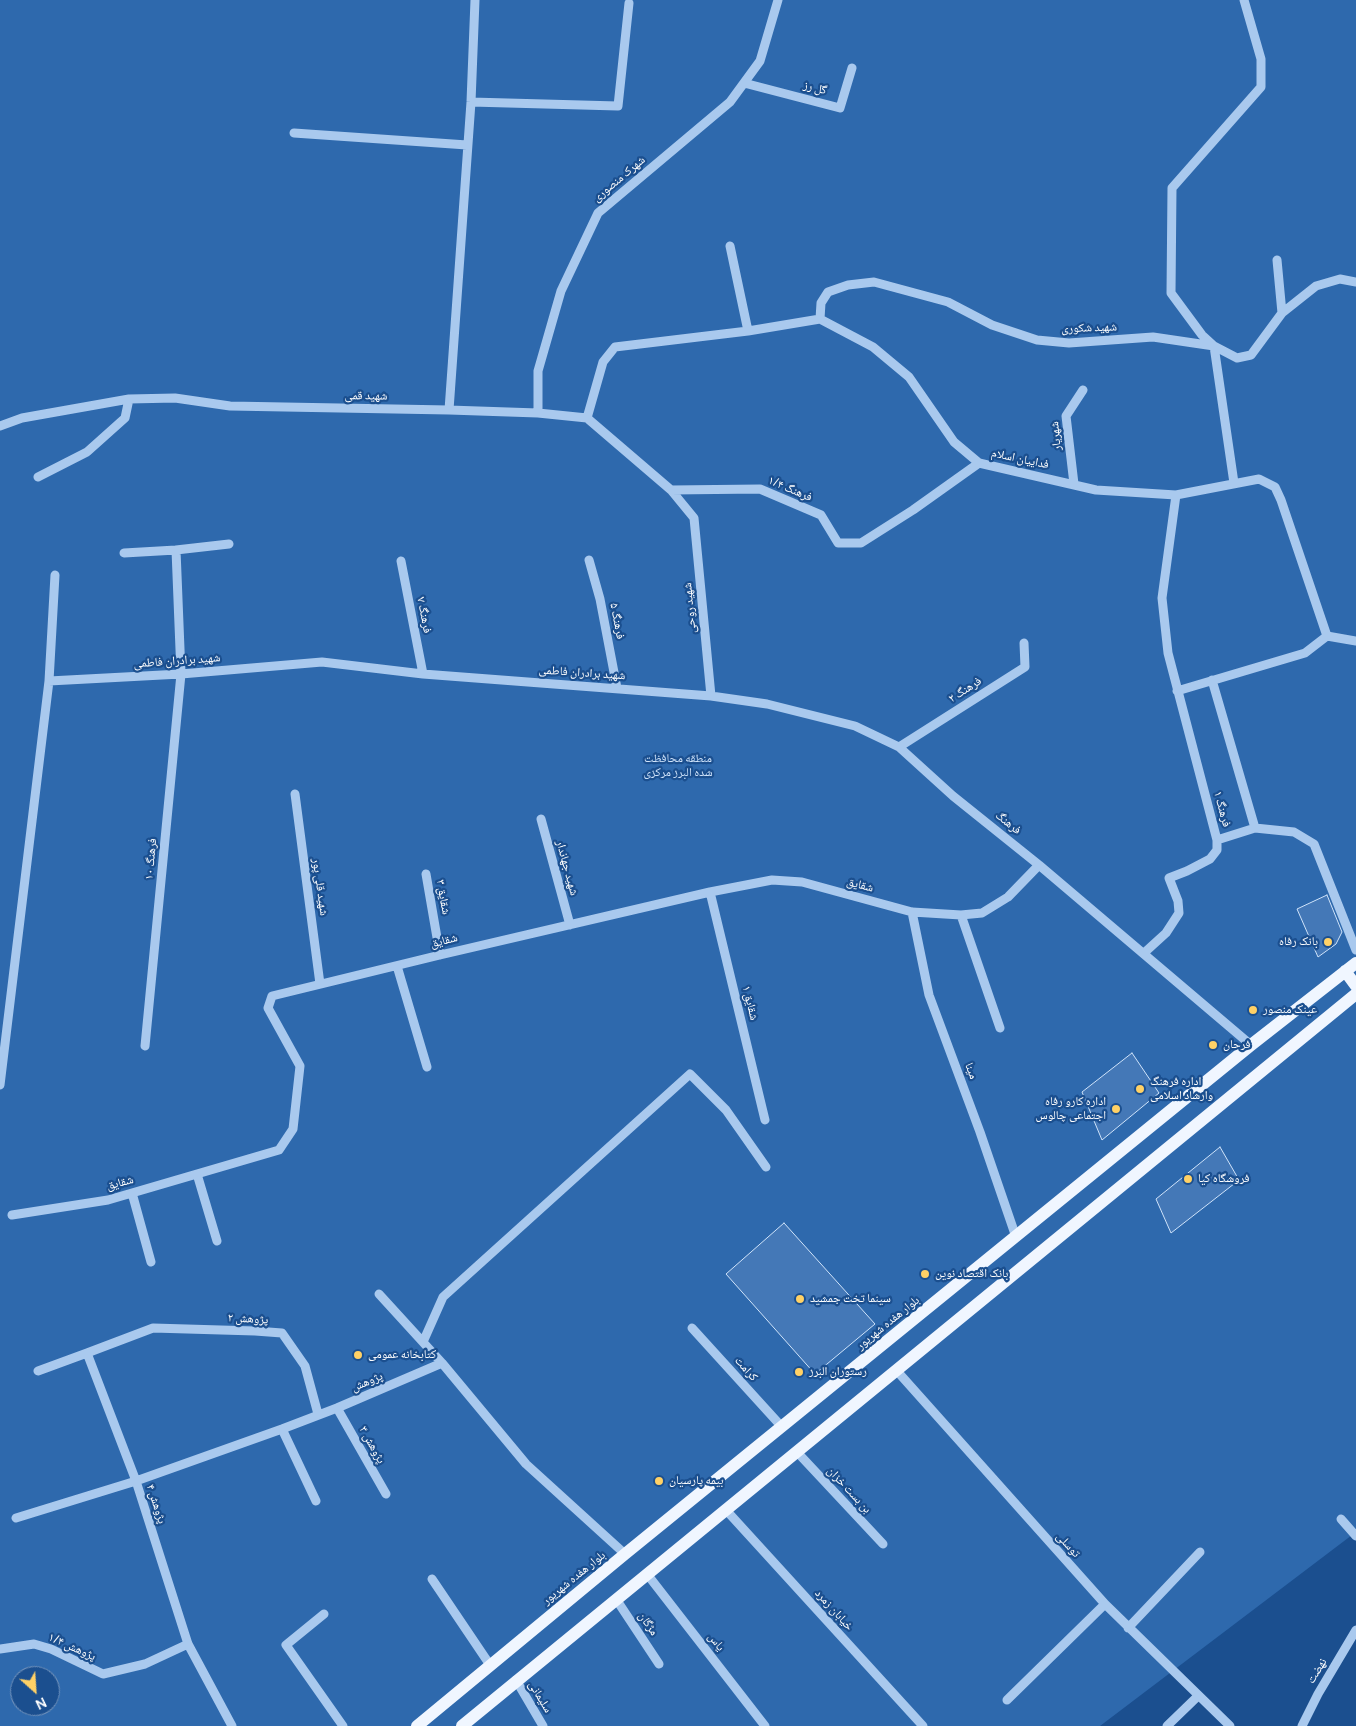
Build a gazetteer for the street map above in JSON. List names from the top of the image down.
{
  "streets": {
    "main road": ["بلوار هفده شهریور"],
    "street": [
      "گل رز",
      "شهرک منصوری",
      "شهید شکوری",
      "شهید قمی",
      "شهریار",
      "فداییان اسلام",
      "فرهنگ ۱/۴",
      "شهید روحی",
      "فرهنگ ۷",
      "فرهنگ ۵",
      "شهید برادران فاطمی",
      "فرهنگ ۲",
      "فرهنگ ۱",
      "فرهنگ",
      "فرهنگ ۱۰",
      "شهید جهاندار",
      "شقایق",
      "شهید قلی پور",
      "شقایق ۳",
      "شقایق ۱",
      "مینا",
      "پژوهش ۲",
      "کرامت",
      "پژوهش",
      "پژوهش ۳",
      "بن بست خزان",
      "پژوهش ۴",
      "توسلی",
      "خیابان زمرد",
      "مژگان",
      "یاس",
      "پژوهش ۱/۴",
      "نهضت",
      "سلیمانی"
    ]
  },
  "crossings": [
    ["گل رز", "شهرک منصوری"],
    ["شهرک منصوری", "شهید قمی"],
    ["شهید شکوری", "فداییان اسلام"],
    ["شهریار", "فداییان اسلام"],
    ["فداییان اسلام", "فرهنگ ۱/۴"],
    ["فداییان اسلام", "فرهنگ ۱"],
    ["فرهنگ ۱/۴", "شهید روحی"],
    ["شهید روحی", "شهید برادران فاطمی"],
    ["شهید روحی", "فرهنگ"],
    ["فرهنگ ۷", "شهید برادران فاطمی"],
    ["فرهنگ ۵", "شهید برادران فاطمی"],
    ["شهید برادران فاطمی", "فرهنگ"],
    ["شهید برادران فاطمی", "فرهنگ ۱۰"],
    ["فرهنگ ۲", "فرهنگ"],
    ["فرهنگ ۱", "فرهنگ"],
    ["فرهنگ", "شقایق"],
    ["فرهنگ", "بلوار هفده شهریور"],
    ["شهید جهاندار", "شقایق"],
    ["شقایق", "شهید قلی پور"],
    ["شقایق", "شقایق ۳"],
    ["شقایق", "شقایق ۱"],
    ["شقایق", "مینا"],
    ["مینا", "بلوار هفده شهریور"],
    ["پژوهش ۲", "پژوهش"],
    ["پژوهش ۲", "پژوهش ۴"],
    ["بلوار هفده شهریور", "کرامت"],
    ["پژوهش", "پژوهش ۳"],
    ["پژوهش", "پژوهش ۴"],
    ["پژوهش ۴", "پژوهش ۱/۴"]
  ],
  "parks": ["منطقه محافظت شده البرز مرکزی"],
  "places": [
    "بانک رفاه",
    "عینک منصور",
    "فرحان",
    "اداره فرهنگ وارشاد اسلامی",
    "اداره کارو رفاه اجتماعی چالوس",
    "فروشگاه کیا",
    "بانک اقتصاد نوین",
    "سینما تخت جمشید",
    "کتابخانه عمومی",
    "رستوران البرز",
    "بیمه پارسیان"
  ],
  "north": "bottom right"
}
